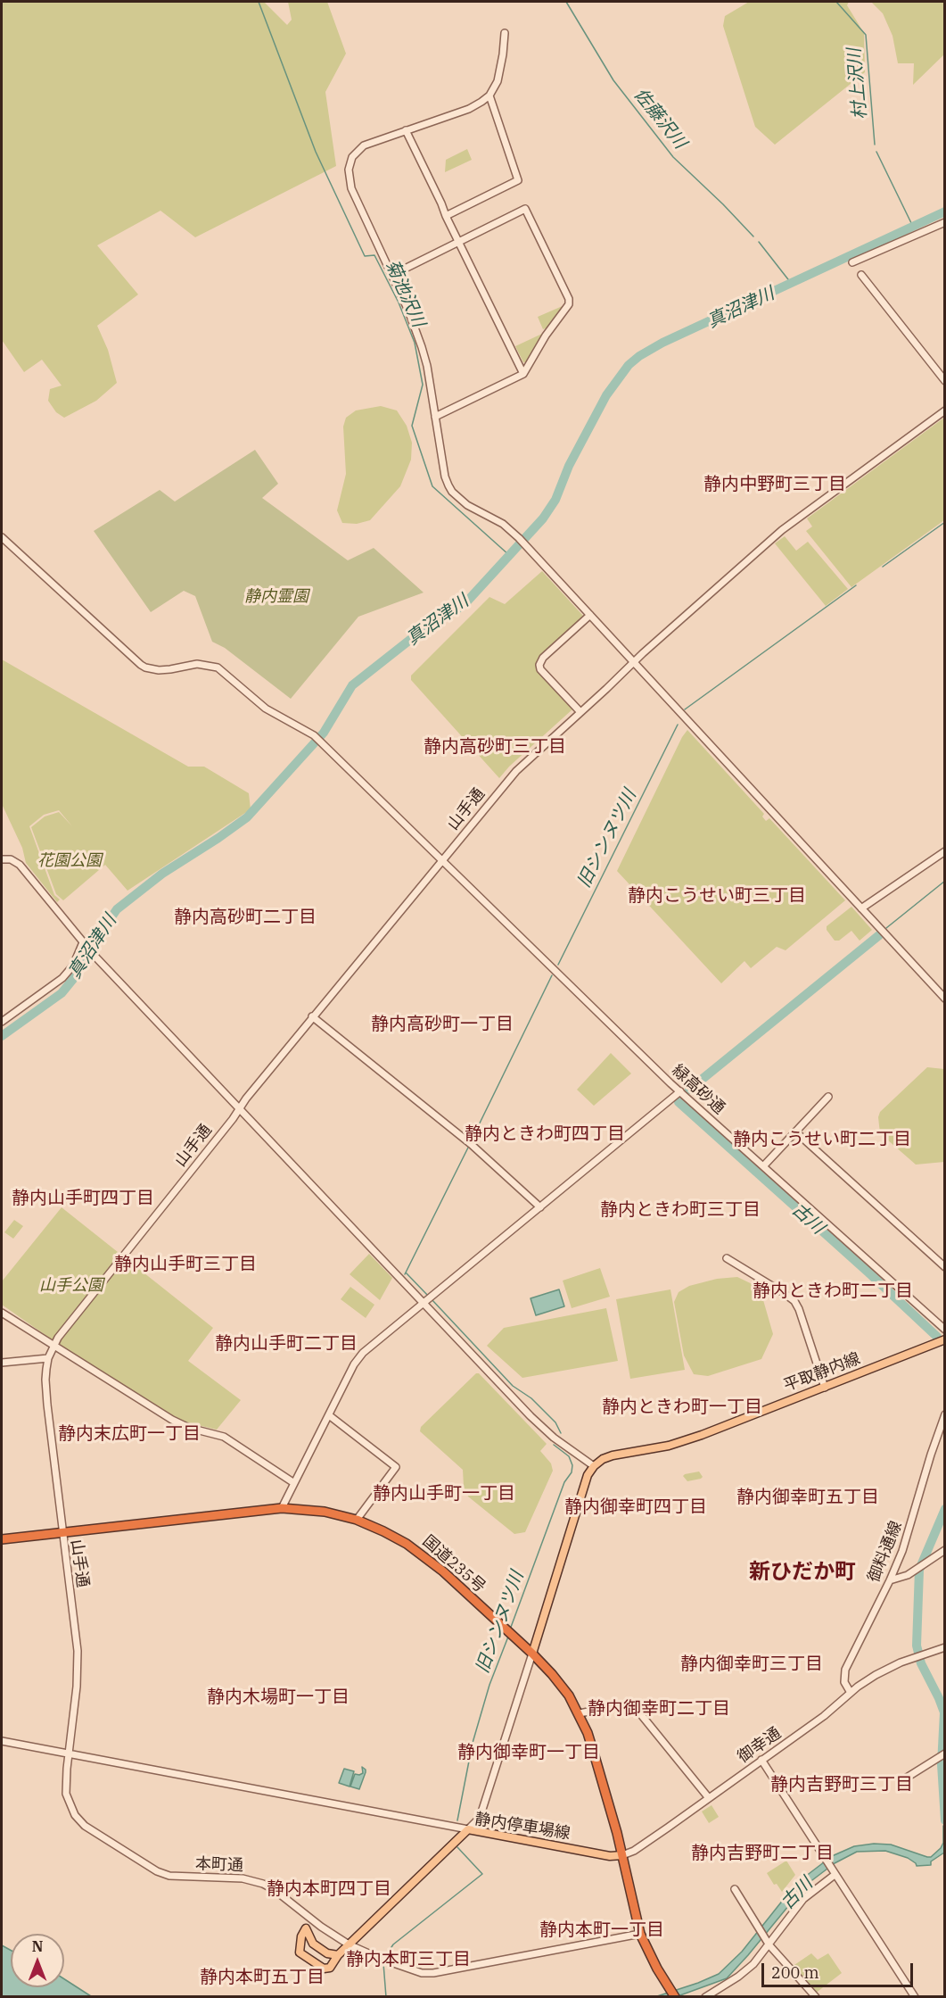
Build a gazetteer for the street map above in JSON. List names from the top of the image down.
{
  "streets": {
    "highway": ["国道235号"],
    "main road": ["平取静内線", "静内停車場線"],
    "street": [
      "山手通",
      "緑高砂通",
      "御料通線",
      "御幸通",
      "本町通"
    ]
  },
  "crossings": [
    ["山手通", "緑高砂通"],
    ["山手通", "国道235号"],
    ["山手通", "本町通"],
    ["御料通線", "御幸通"],
    ["国道235号", "御幸通"],
    ["国道235号", "静内停車場線"],
    ["国道235号", "本町通"],
    ["御幸通", "静内停車場線"],
    ["静内停車場線", "本町通"]
  ],
  "districts": [
    "静内中野町三丁目",
    "静内高砂町三丁目",
    "静内こうせい町三丁目",
    "静内高砂町二丁目",
    "静内高砂町一丁目",
    "静内ときわ町四丁目",
    "静内こうせい町二丁目",
    "静内山手町四丁目",
    "静内ときわ町三丁目",
    "静内山手町三丁目",
    "静内ときわ町二丁目",
    "静内山手町二丁目",
    "静内ときわ町一丁目",
    "静内末広町一丁目",
    "静内山手町一丁目",
    "静内御幸町五丁目",
    "静内御幸町四丁目",
    "新ひだか町",
    "静内御幸町三丁目",
    "静内木場町一丁目",
    "静内御幸町二丁目",
    "静内御幸町一丁目",
    "静内吉野町三丁目",
    "静内吉野町二丁目",
    "静内本町四丁目",
    "静内本町一丁目",
    "静内本町三丁目",
    "静内本町五丁目"
  ],
  "water": [
    "村上沢川",
    "佐藤沢川",
    "菊池沢川",
    "真沼津川",
    "旧シンヌツ川",
    "古川"
  ],
  "parks": ["静内霊園", "花園公園", "山手公園"],
  "scale_bar": "200 m",
  "north": "top"
}
